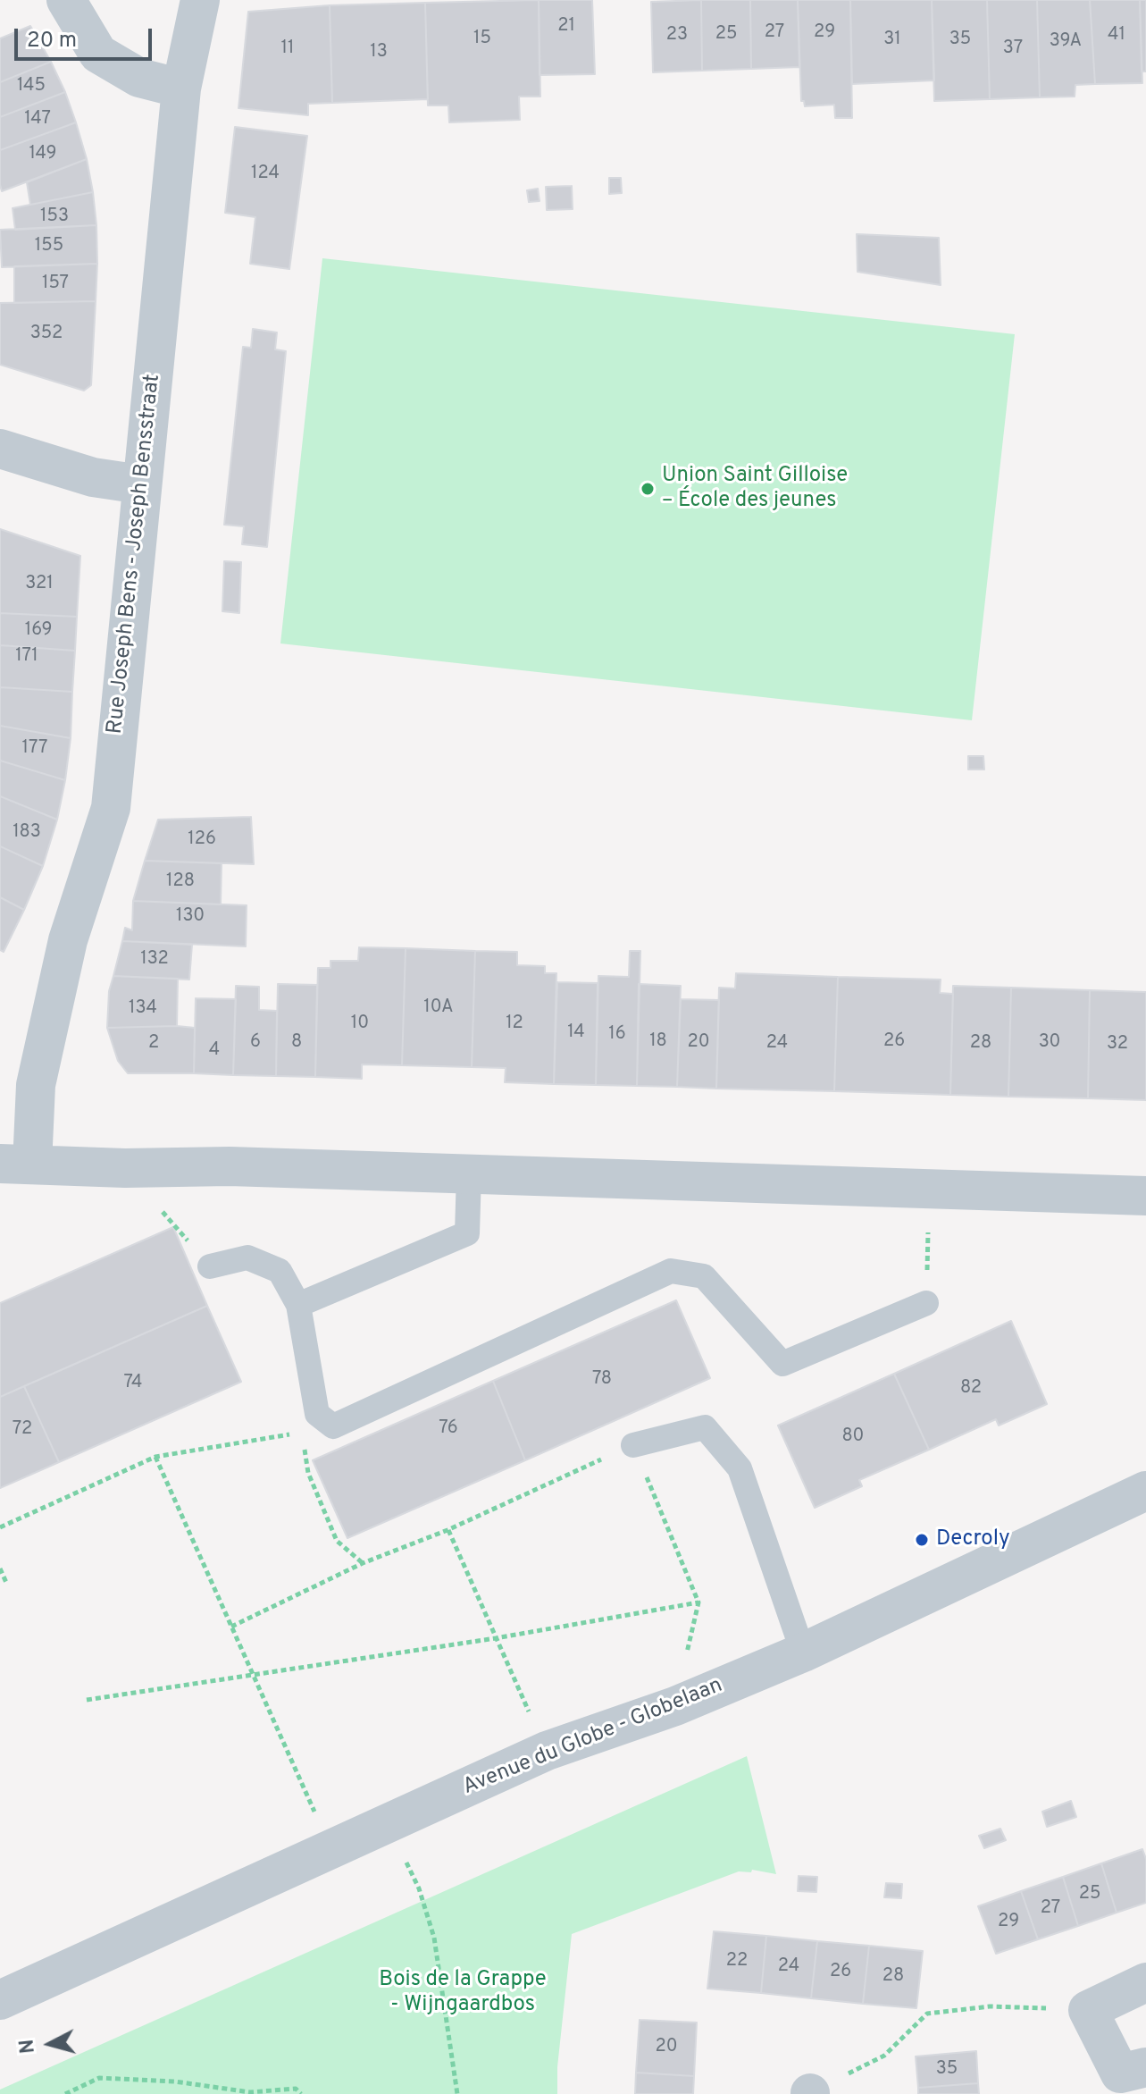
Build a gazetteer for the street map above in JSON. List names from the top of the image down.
{
  "streets": {
    "street": ["Rue Joseph Bens - Joseph Bensstraat", "Avenue du Globe - Globelaan"]
  },
  "parks": ["Bois de la Grappe - Wijngaardbos"],
  "places": ["Union Saint Gilloise – École des jeunes", "Decroly"],
  "house_numbers": [
    "21",
    "27",
    "29",
    "25",
    "23",
    "41",
    "15",
    "31",
    "35",
    "39A",
    "11",
    "37",
    "13",
    "145",
    "147",
    "149",
    "124",
    "153",
    "155",
    "157",
    "352",
    "321",
    "169",
    "171",
    "177",
    "183",
    "126",
    "128",
    "130",
    "132",
    "10A",
    "134",
    "10",
    "12",
    "14",
    "16",
    "18",
    "26",
    "6",
    "8",
    "20",
    "30",
    "2",
    "24",
    "28",
    "32",
    "4",
    "78",
    "74",
    "82",
    "76",
    "72",
    "80",
    "25",
    "27",
    "29",
    "22",
    "24",
    "26",
    "28",
    "20",
    "35"
  ],
  "scale_bar": "20 m",
  "north": "left"
}
